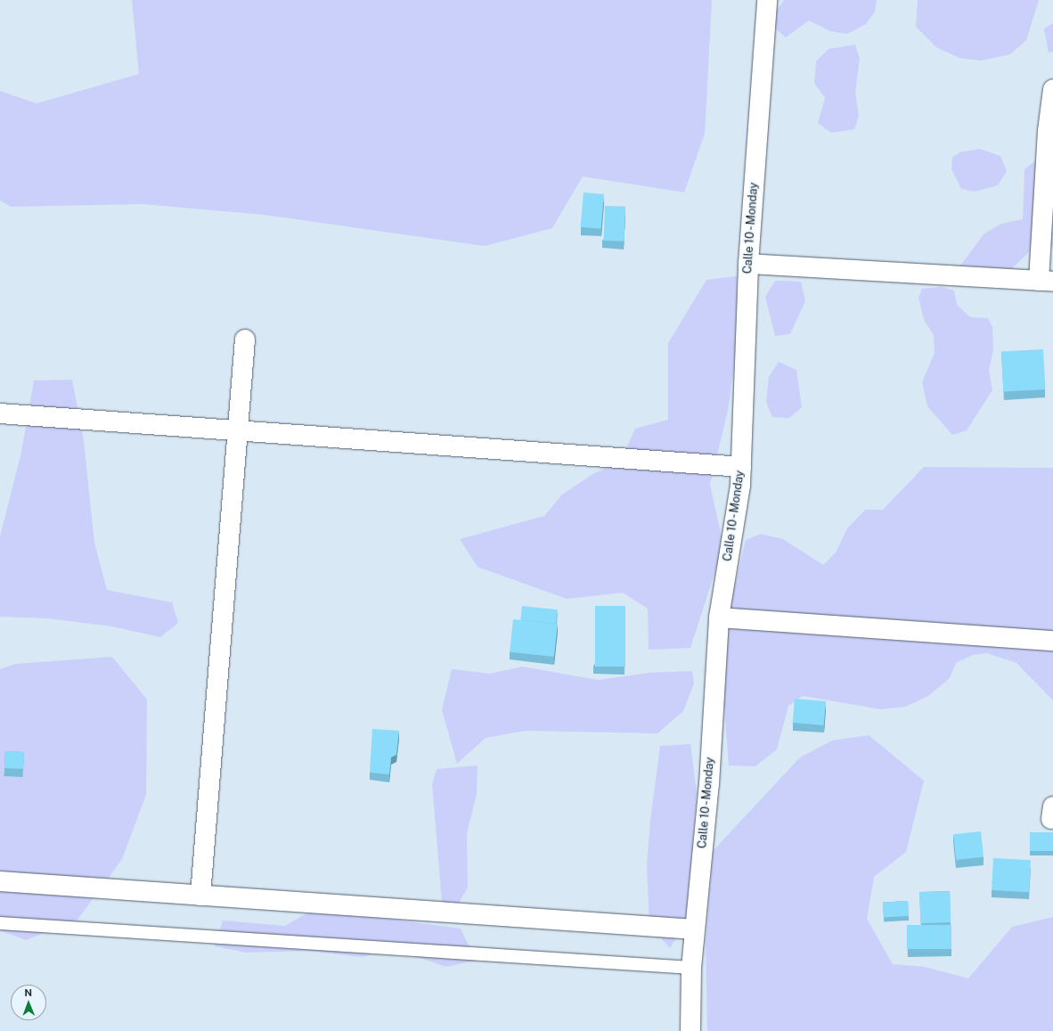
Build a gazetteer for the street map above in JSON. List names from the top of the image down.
{
  "streets": {
    "street": ["Calle 10 - Monday"]
  },
  "north": "top"
}
